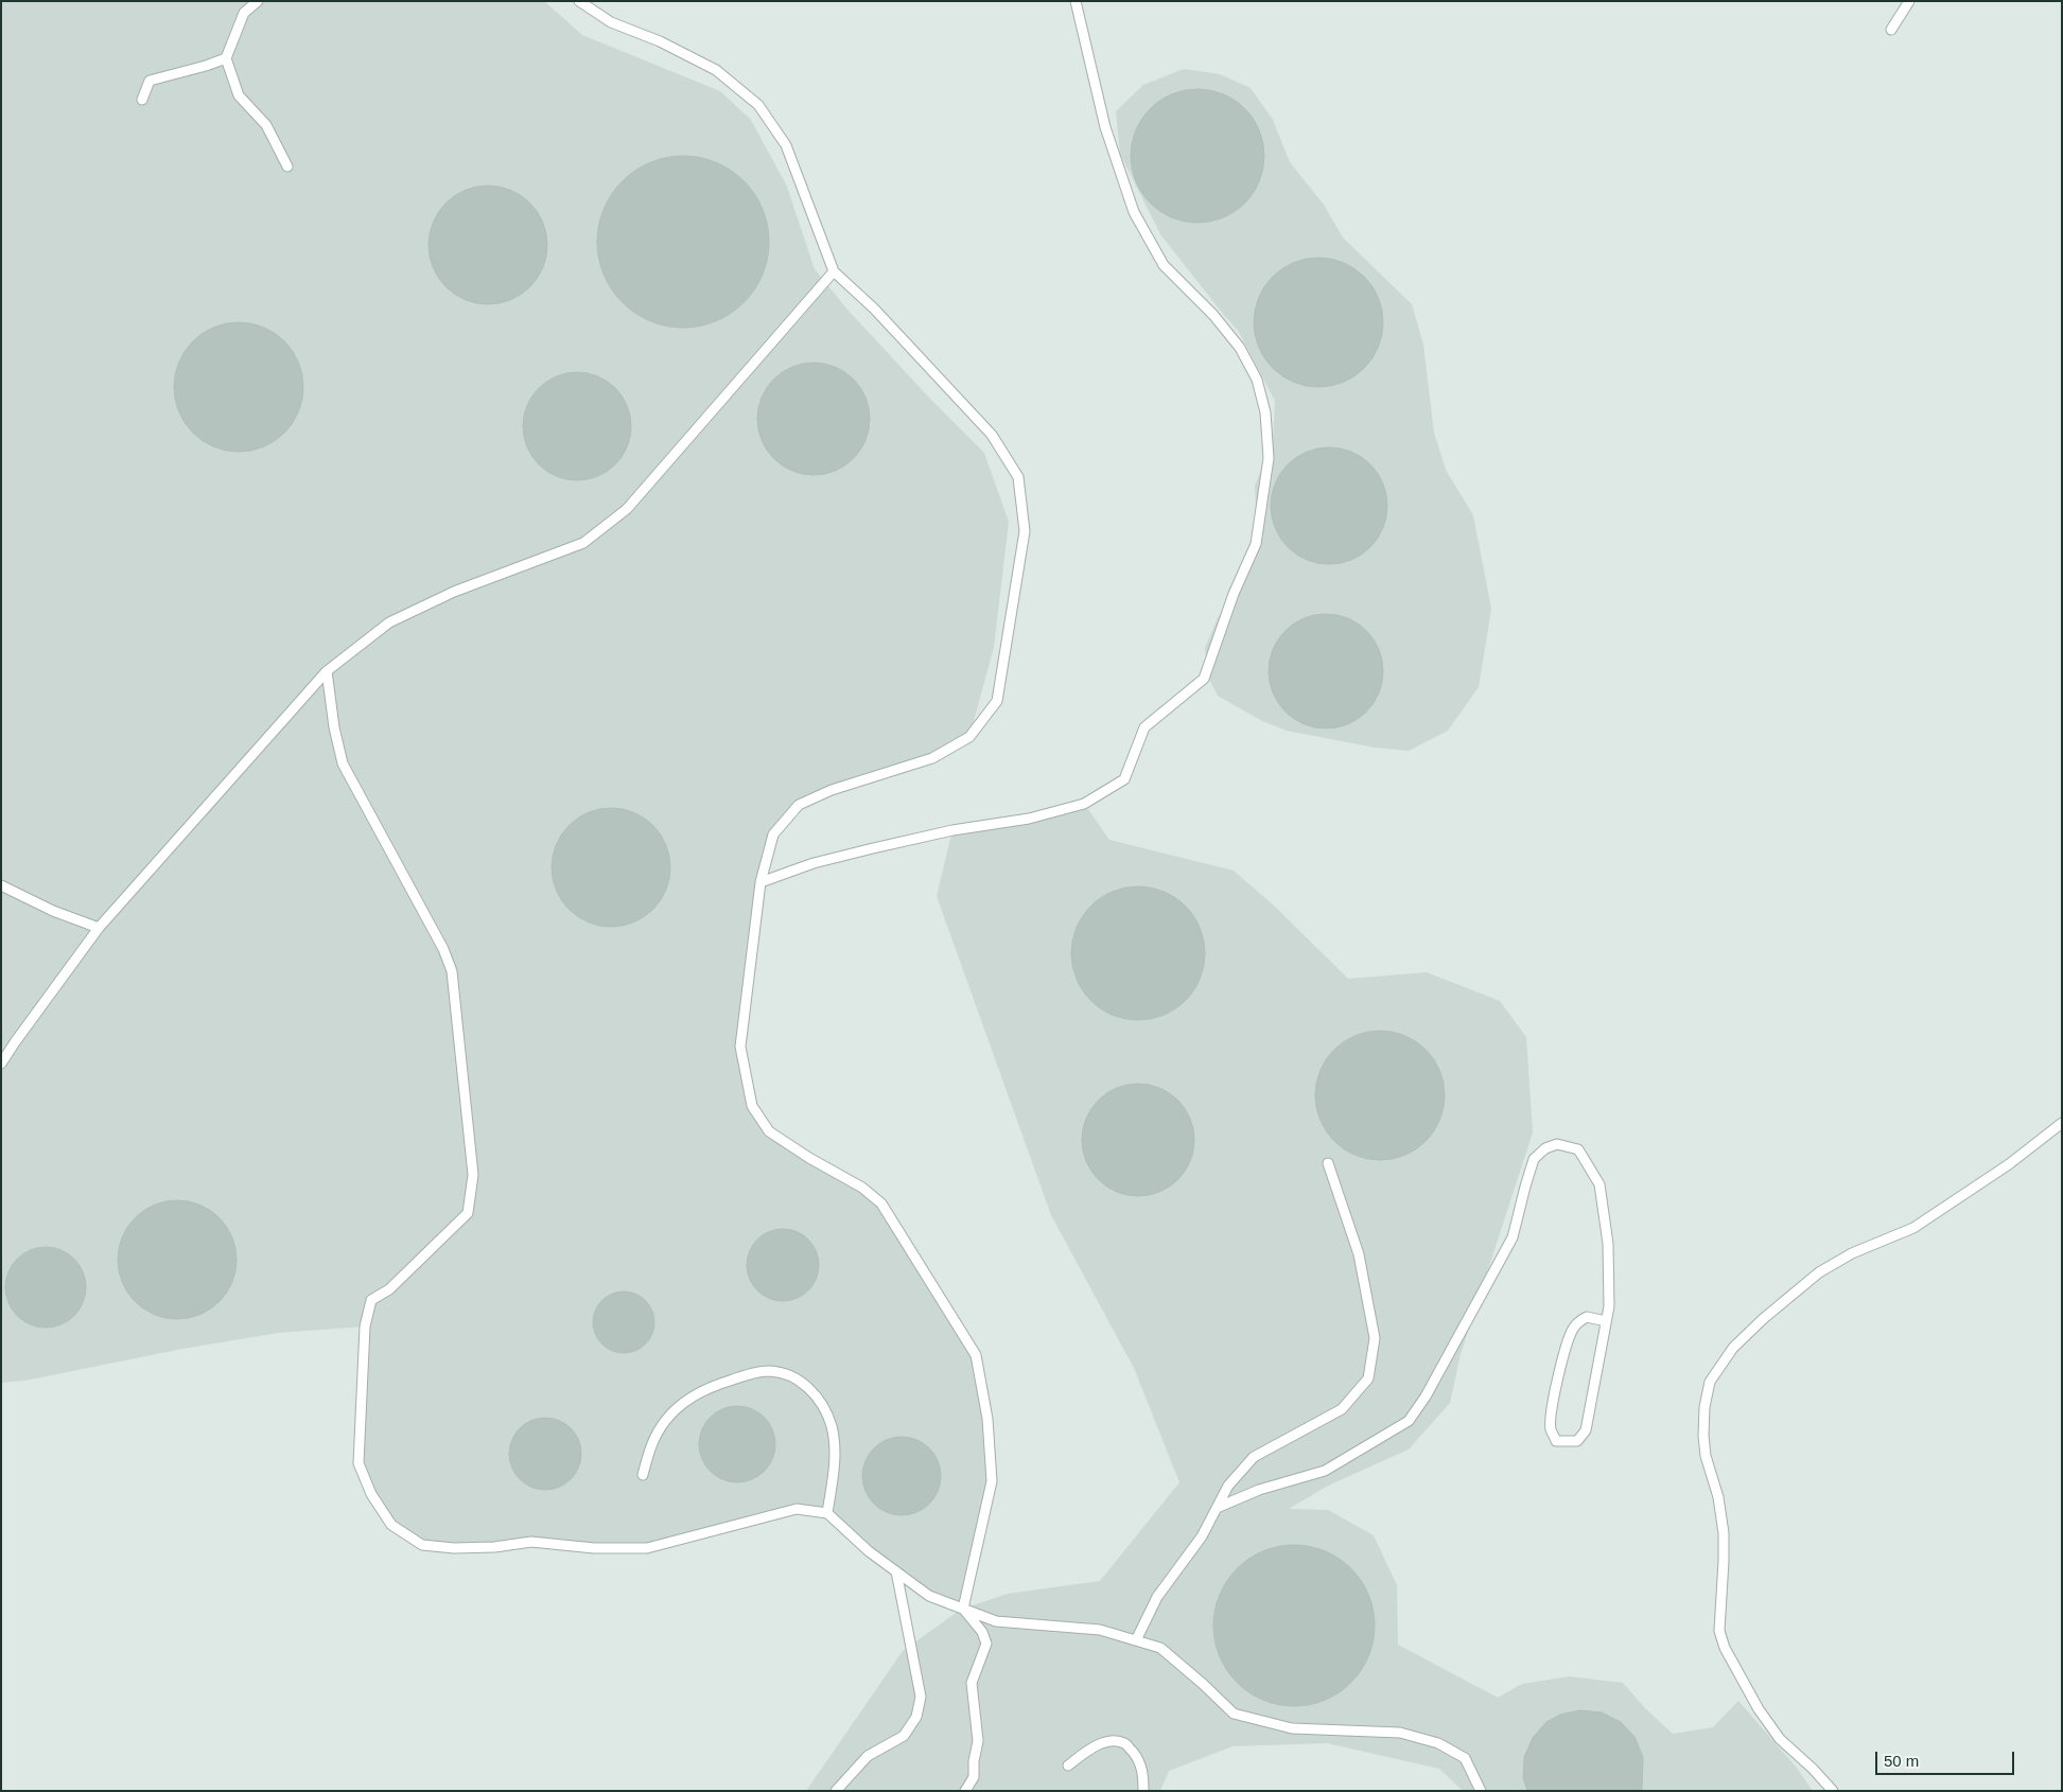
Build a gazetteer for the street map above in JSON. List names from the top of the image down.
{
  "scale_bar": "50 m"
}
